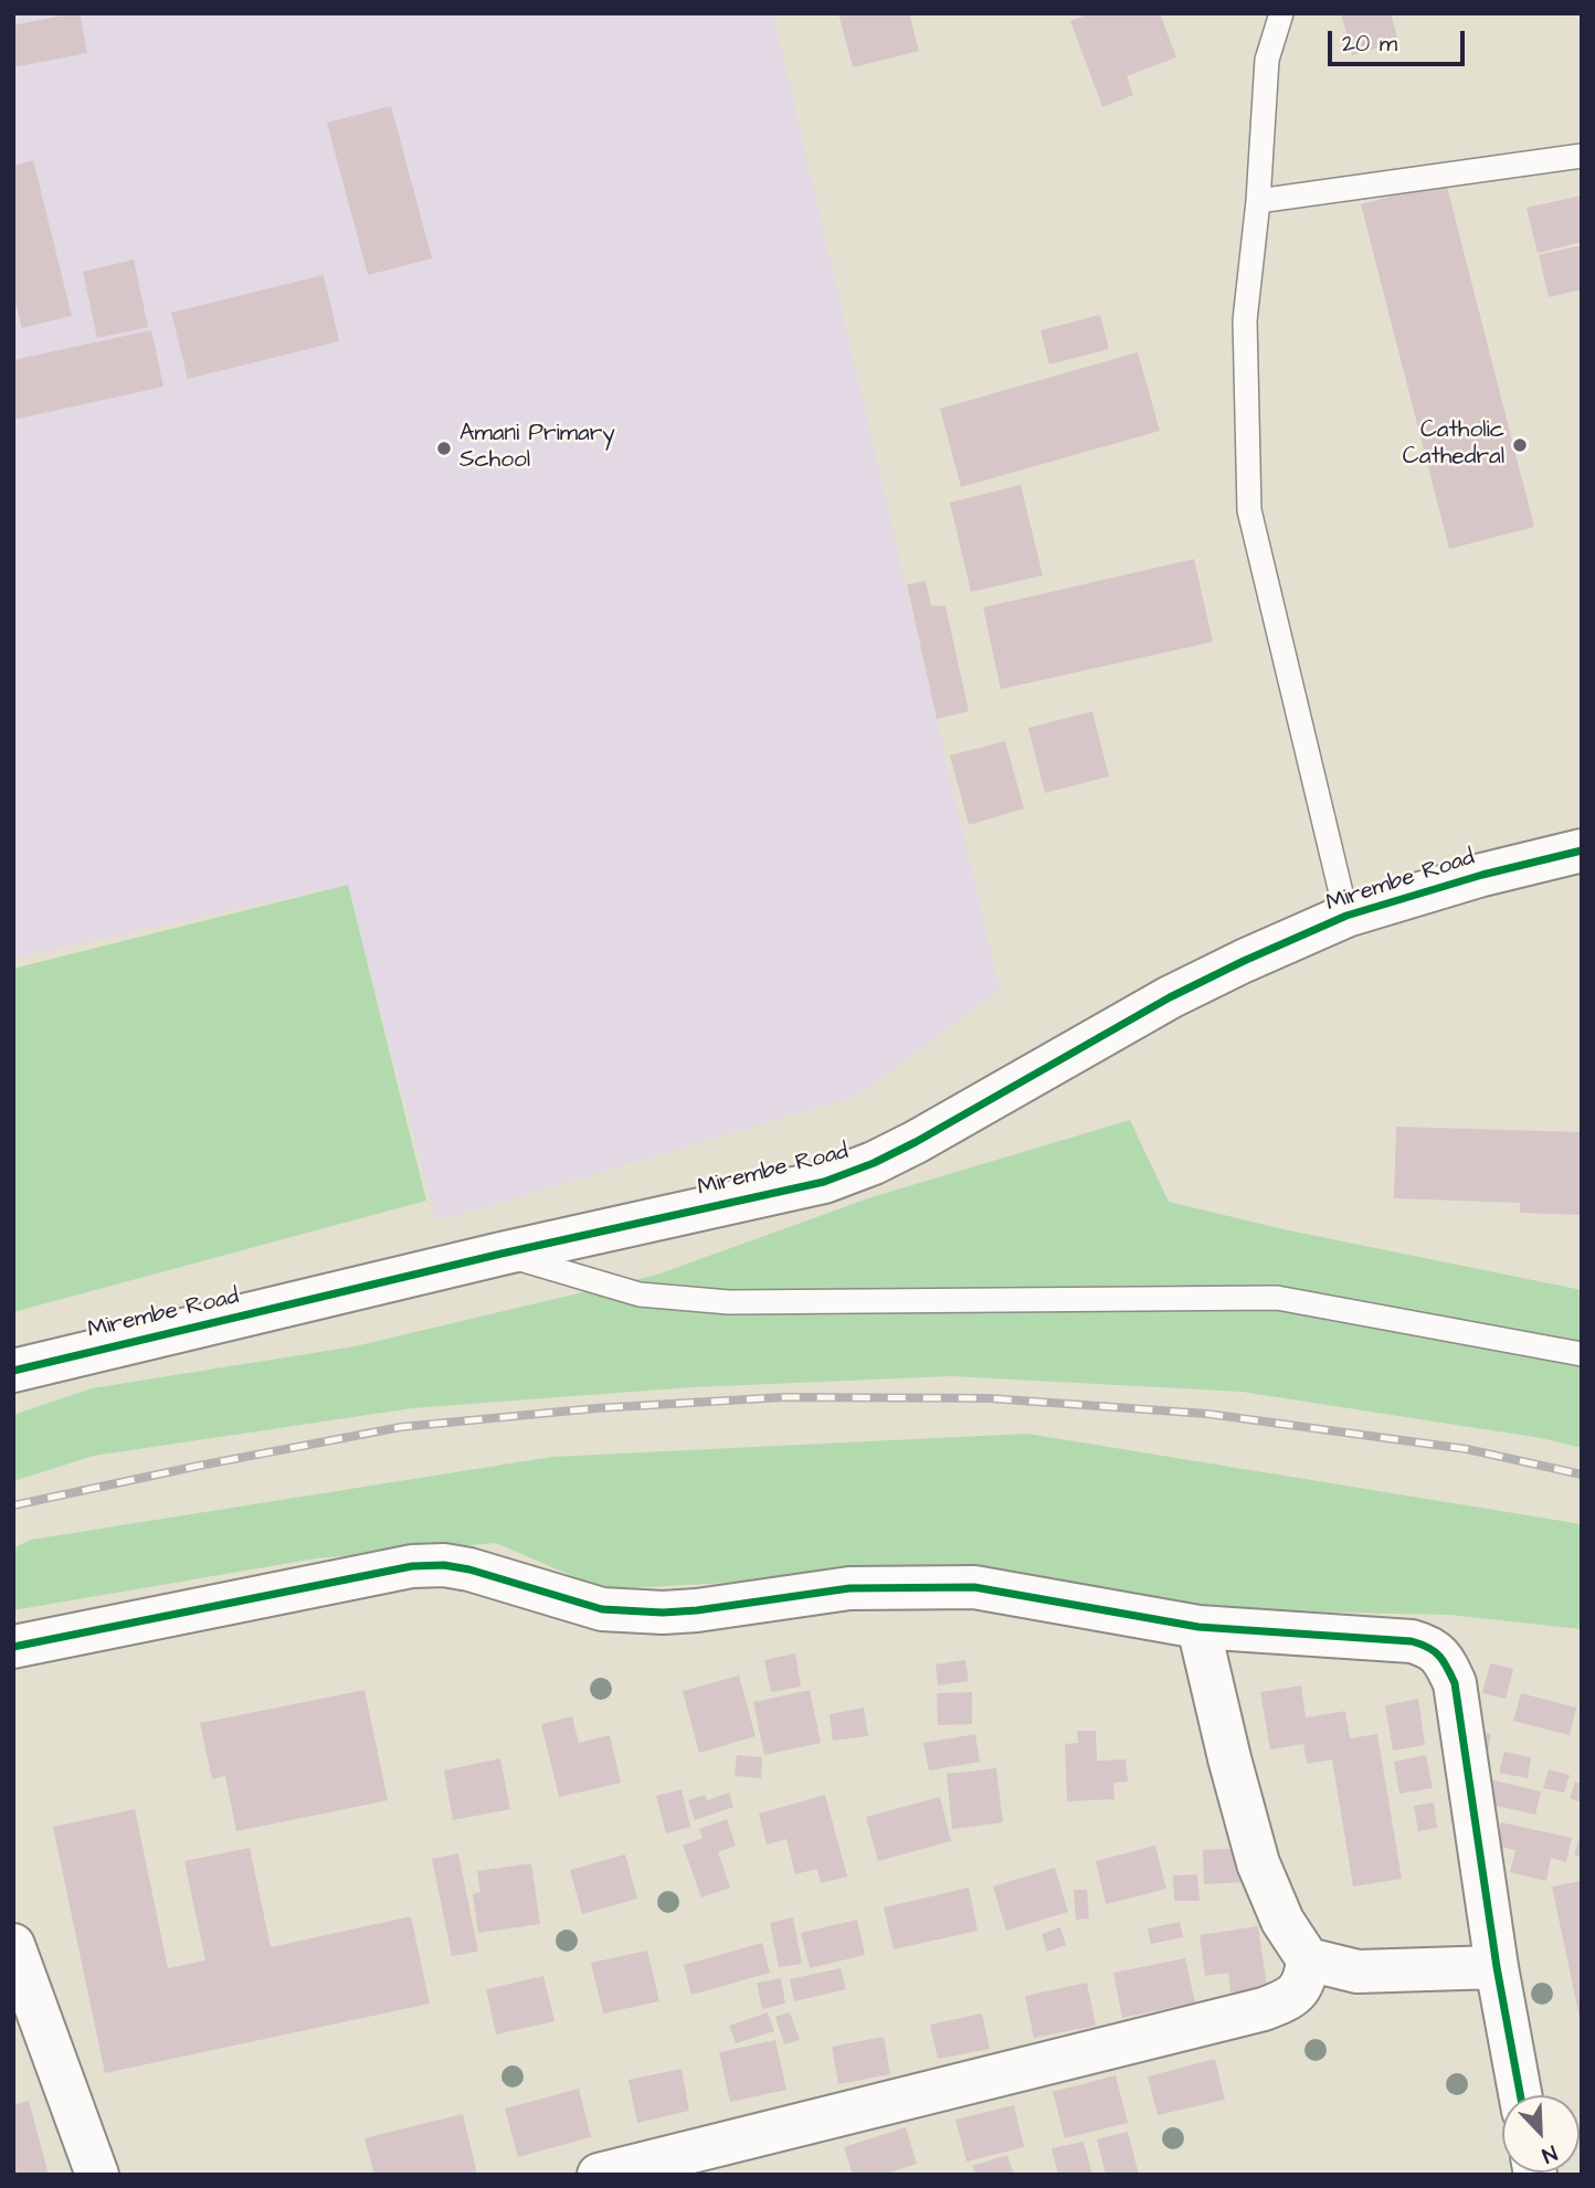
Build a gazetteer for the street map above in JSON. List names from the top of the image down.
{
  "streets": {
    "street": ["Mirembe Road"]
  },
  "places": ["Catholic Cathedral", "Amani Primary School"],
  "scale_bar": "20 m",
  "north": "bottom right"
}
